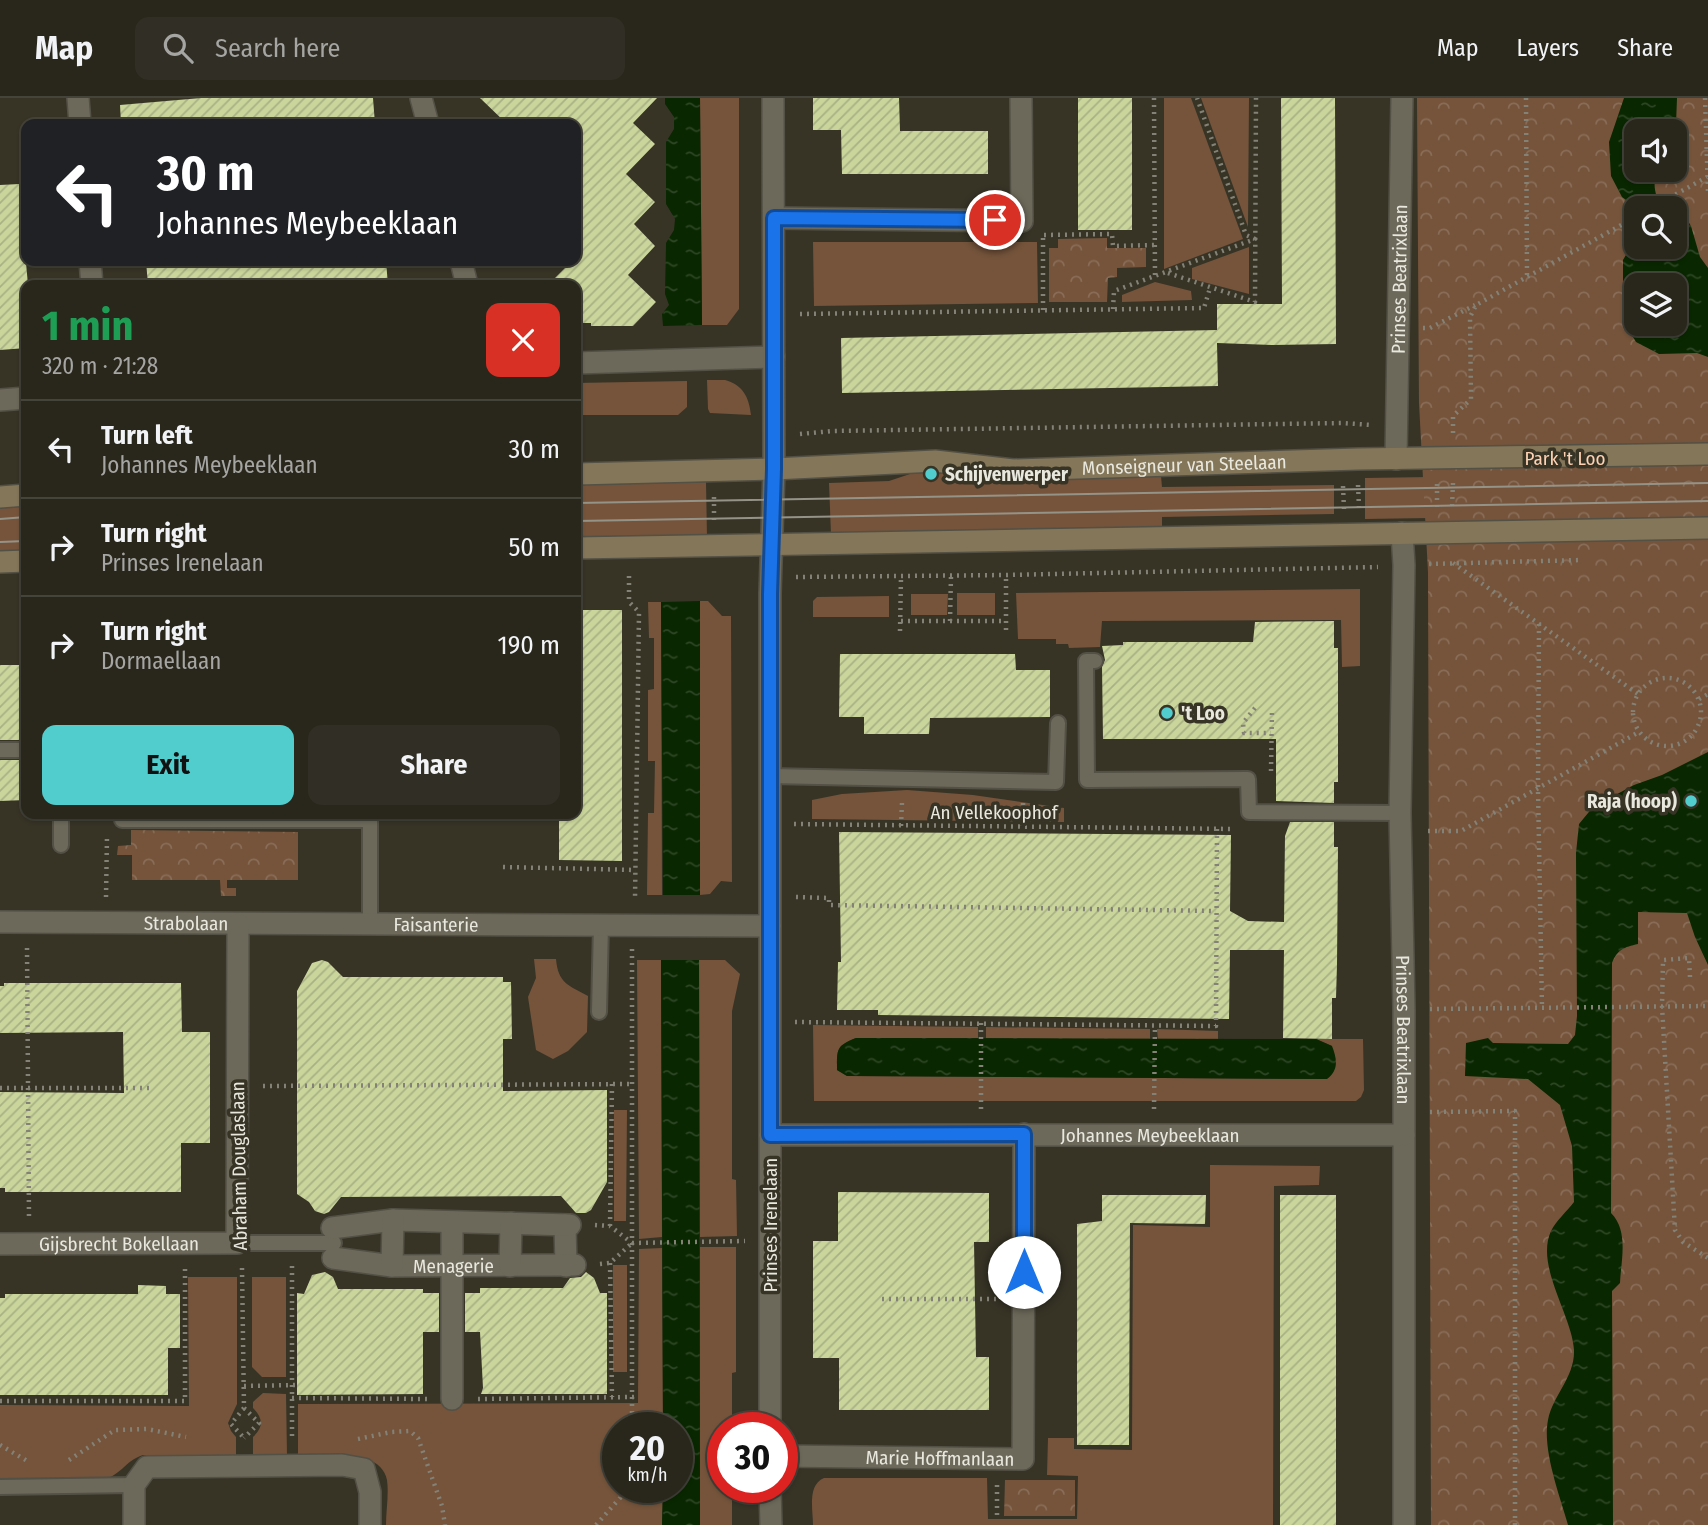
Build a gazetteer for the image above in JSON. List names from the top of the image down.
{
  "streets": {
    "main road": ["Monseigneur van Steelaan"],
    "street": [
      "Prinses Beatrixlaan",
      "Strabolaan",
      "Faisanterie",
      "Johannes Meybeeklaan",
      "Abraham Douglaslaan",
      "Prinses Irenelaan",
      "Gijsbrecht Bokellaan",
      "Menagerie",
      "Marie Hoffmanlaan"
    ],
    "path": ["An Vellekoophof"]
  },
  "crossings": [
    ["Prinses Beatrixlaan", "Monseigneur van Steelaan"],
    ["Prinses Beatrixlaan", "Johannes Meybeeklaan"],
    ["Monseigneur van Steelaan", "Prinses Irenelaan"],
    ["An Vellekoophof", "Prinses Irenelaan"],
    ["Strabolaan", "Faisanterie"],
    ["Strabolaan", "Abraham Douglaslaan"],
    ["Johannes Meybeeklaan", "Prinses Irenelaan"],
    ["Johannes Meybeeklaan", "Marie Hoffmanlaan"],
    ["Abraham Douglaslaan", "Gijsbrecht Bokellaan"],
    ["Abraham Douglaslaan", "Menagerie"],
    ["Gijsbrecht Bokellaan", "Menagerie"]
  ],
  "parks": ["Park 't Loo"],
  "places": ["Schijvenwerper", "'t Loo", "Raja (hoop)"],
  "page": {
    "header": "Map",
    "search": "Search here",
    "nav": ["Map", "Layers", "Share"],
    "turn": ["30 m", "Johannes Meybeeklaan"],
    "heading": ["1 min", "320 m · 21:28"],
    "list": [
      {
        "name": "Turn left",
        "note": "Johannes Meybeeklaan",
        "value": "30 m"
      },
      {
        "name": "Turn right",
        "note": "Prinses Irenelaan",
        "value": "50 m"
      },
      {
        "name": "Turn right",
        "note": "Dormaellaan",
        "value": "190 m"
      }
    ],
    "buttons": ["Exit", "Share"],
    "speed": "20 km/h",
    "limit": "30"
  }
}
